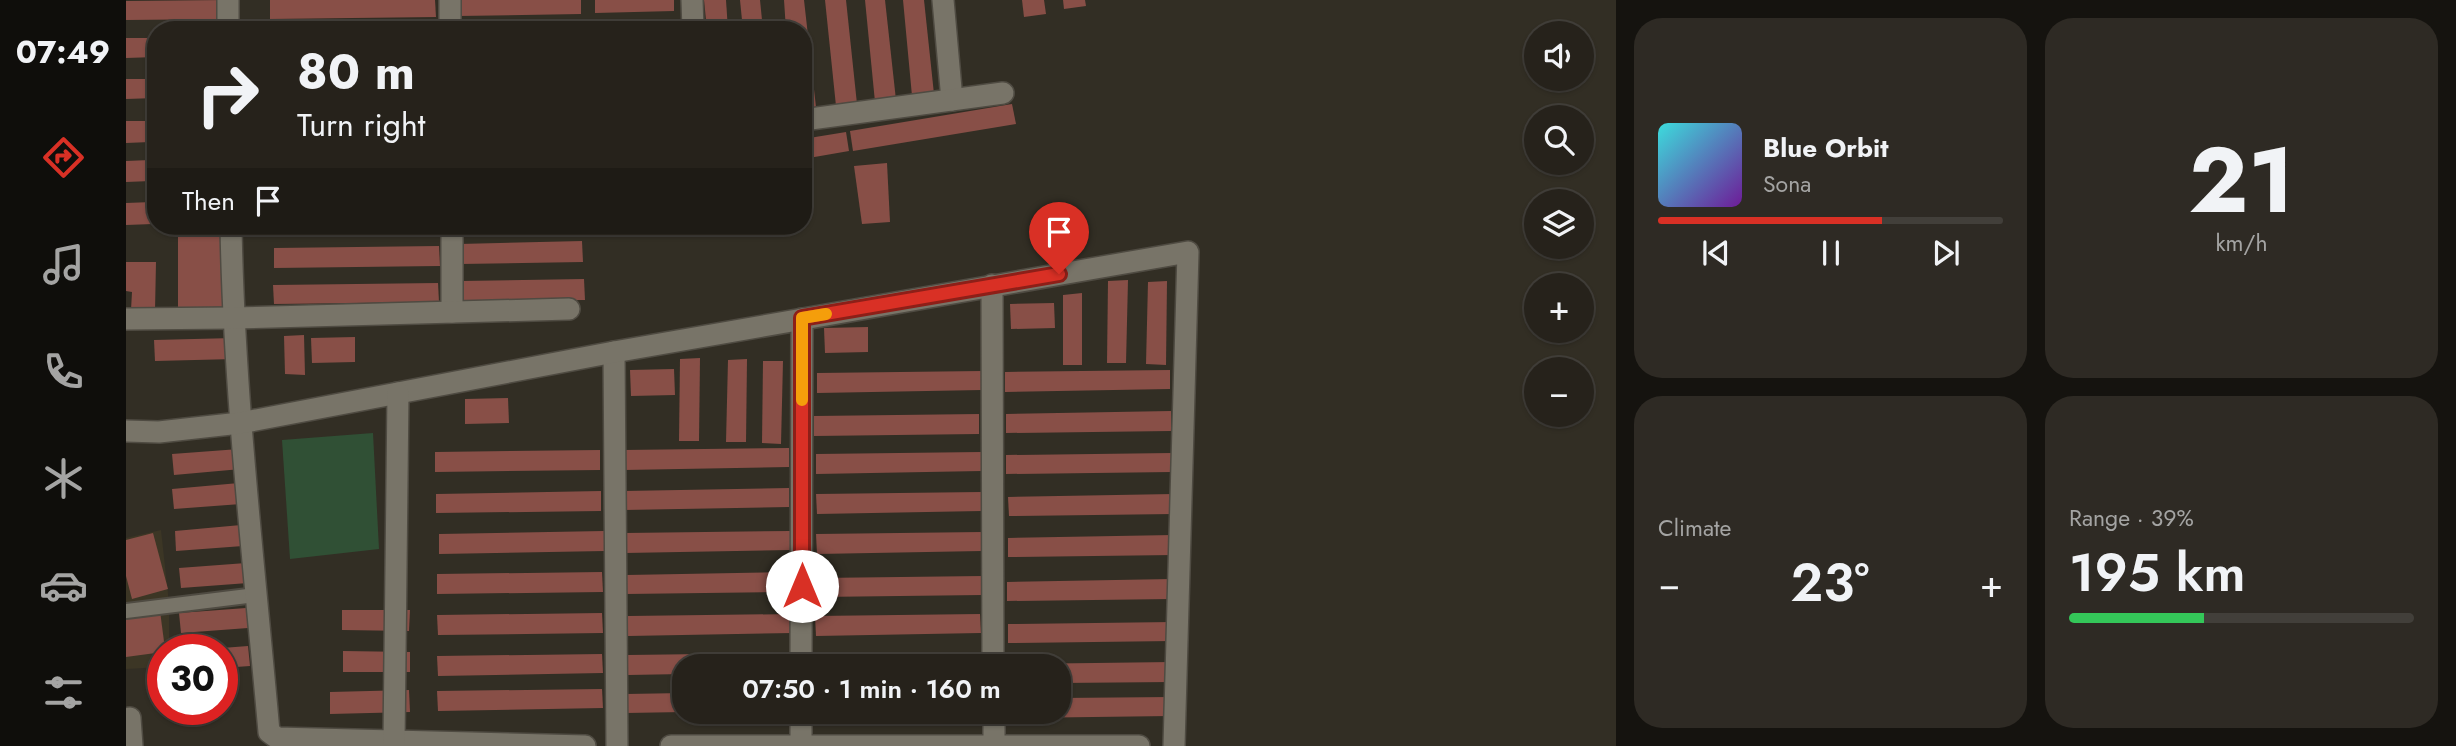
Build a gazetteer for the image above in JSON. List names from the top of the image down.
{
  "page": {
    "tabs": "07:49",
    "tile": [
      ["21", "km/h"],
      "Climate",
      ["Range · 39%", "195 km"]
    ],
    "map_buttons": ["+", "−"],
    "turn": ["80 m", "Turn right"],
    "song": ["Blue Orbit", "Sona"],
    "then": "Then",
    "heat": ["−", "23°", "+"],
    "limit": "30",
    "trip": "07:50 · 1 min · 160 m"
  }
}
